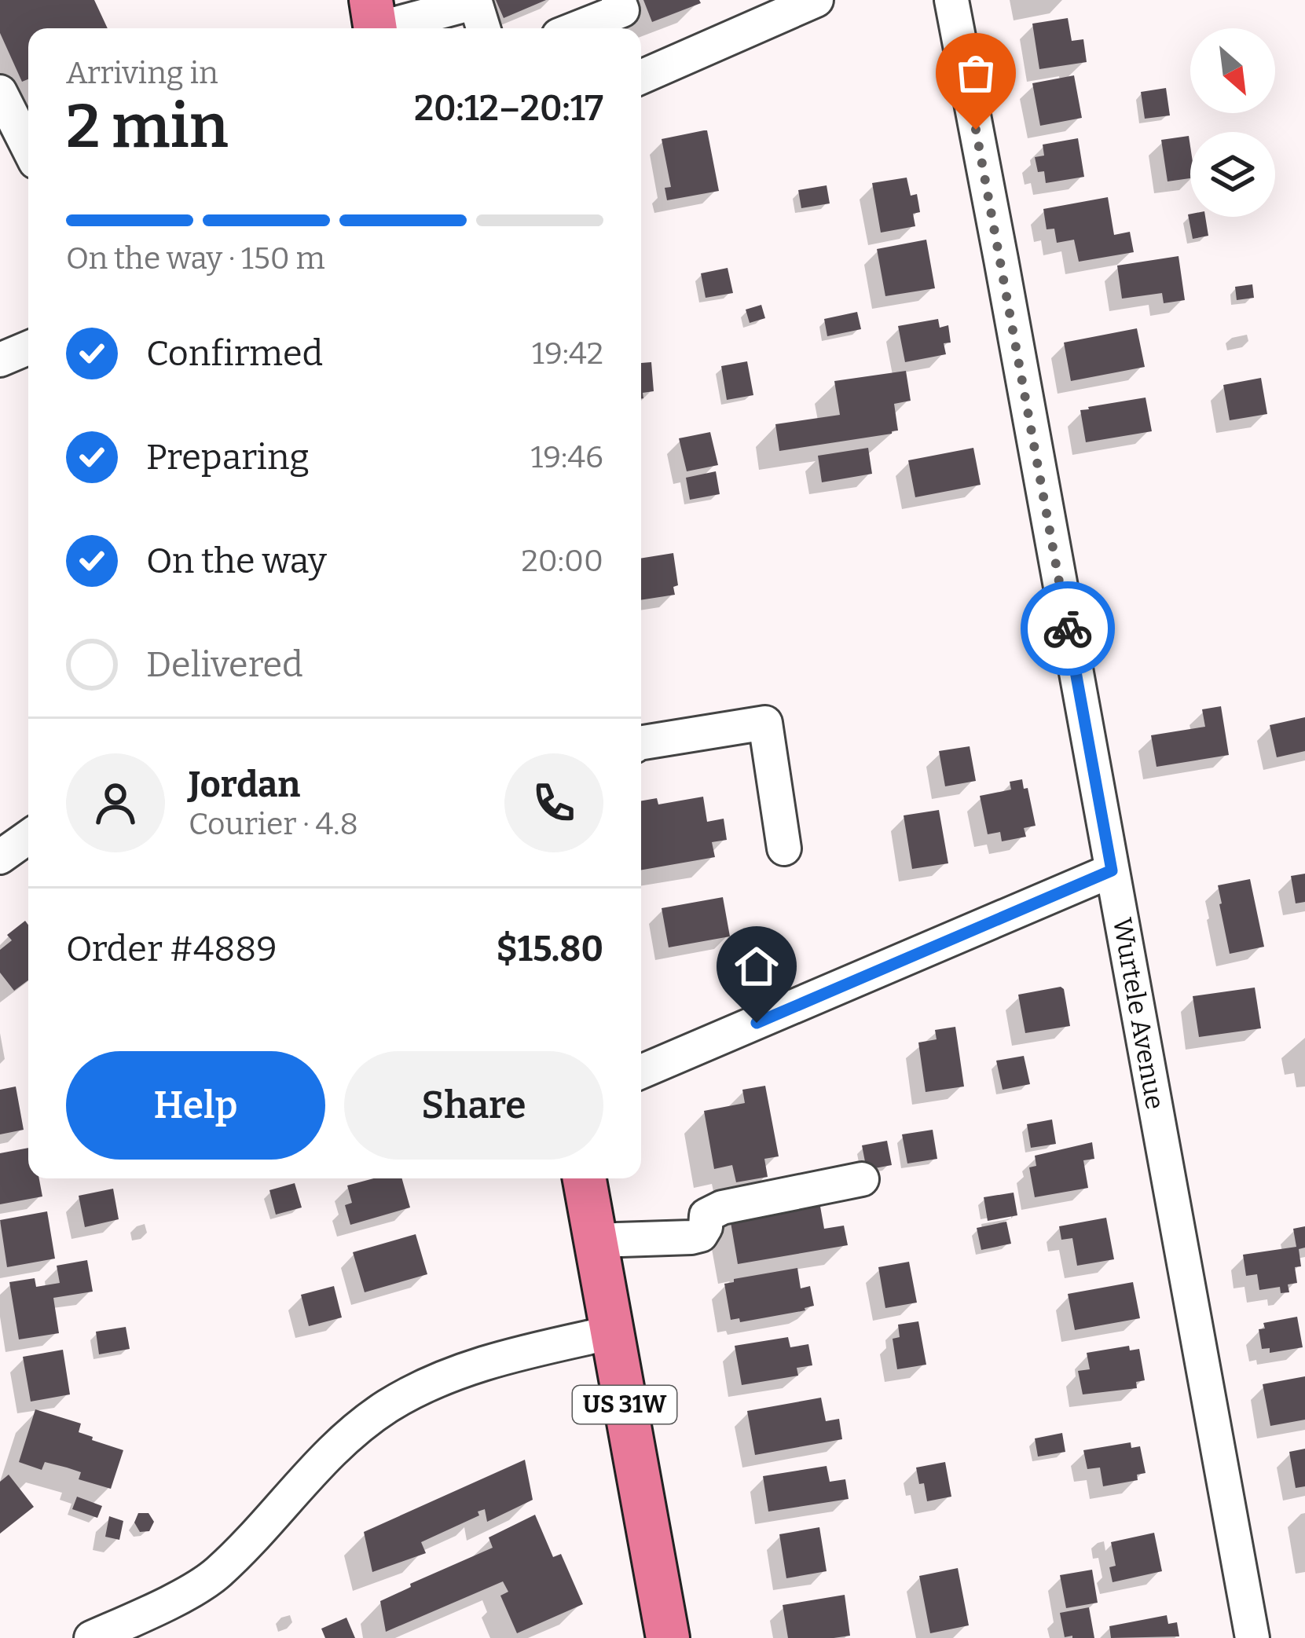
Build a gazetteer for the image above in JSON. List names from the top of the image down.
{
  "streets": {
    "main road": ["US 31W"],
    "street": ["Wurtele Avenue"]
  },
  "north": "bottom right",
  "page": {
    "heading": ["2 min", "Arriving in", "20:12–20:17"],
    "panel": [
      "Jordan",
      "Courier · 4.8",
      "Order #4889",
      "$15.80"
    ],
    "bar": "On the way · 150 m",
    "list": [
      ["Confirmed", "19:42"],
      ["Preparing", "19:46"],
      ["On the way", "20:00"],
      "Delivered"
    ],
    "buttons": ["Help", "Share"]
  }
}
